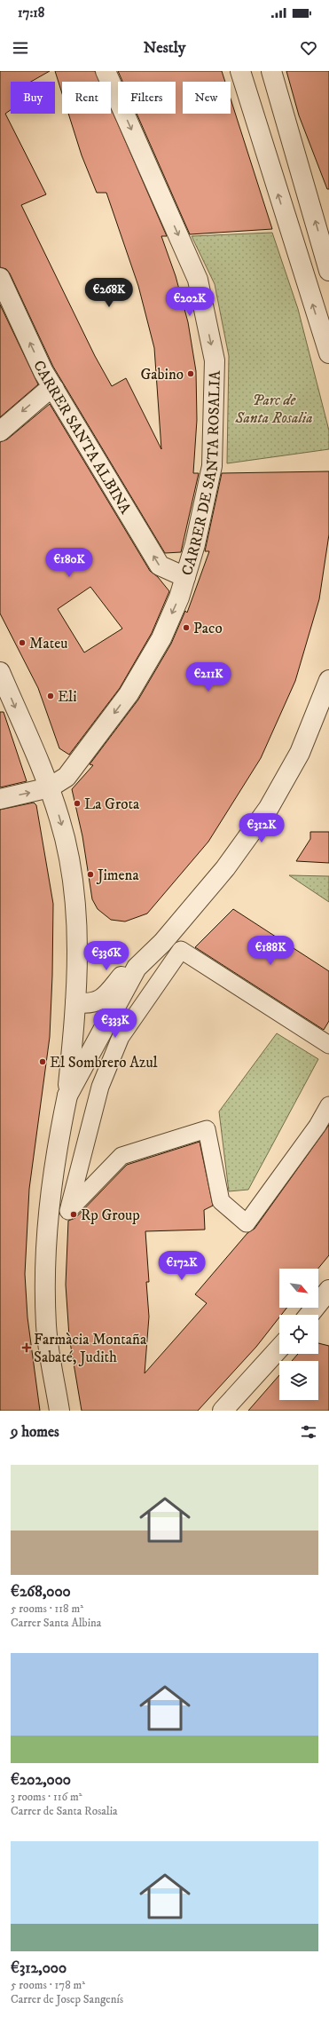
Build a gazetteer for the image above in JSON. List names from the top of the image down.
{
  "streets": {
    "street": ["CARRER SANTA ALBINA", "CARRER DE SANTA ROSALIA"]
  },
  "crossings": [
    ["CARRER SANTA ALBINA", "CARRER DE SANTA ROSALIA"]
  ],
  "one_way": ["CARRER SANTA ALBINA"],
  "parks": ["Parc de Santa Rosalia"],
  "places": {
    "other": [
      "Gabino",
      "Paco",
      "Mateu",
      "Eli",
      "La Grota",
      "Jimena",
      "El Sombrero Azul",
      "Rp Group"
    ],
    "health": ["Farmàcia Montaña Sabaté, Judith"]
  },
  "north": "bottom right",
  "page": {
    "status": "17:18",
    "header": "Nestly",
    "chip": [
      "Buy",
      "Rent",
      "Filters",
      "New"
    ],
    "price": [
      "€268K",
      "€202K",
      "€180K",
      "€211K",
      "€312K",
      "€188K",
      "€336K",
      "€333K",
      "€172K"
    ],
    "heading": "9 homes",
    "list": [
      {
        "name": "€268,000",
        "note": "5 rooms · 118 m² · Carrer Santa Albina"
      },
      {
        "name": "€202,000",
        "note": "3 rooms · 116 m² · Carrer de Santa Rosalia"
      },
      {
        "name": "€312,000",
        "note": "5 rooms · 178 m² · Carrer de Josep Sangenís"
      }
    ]
  }
}
